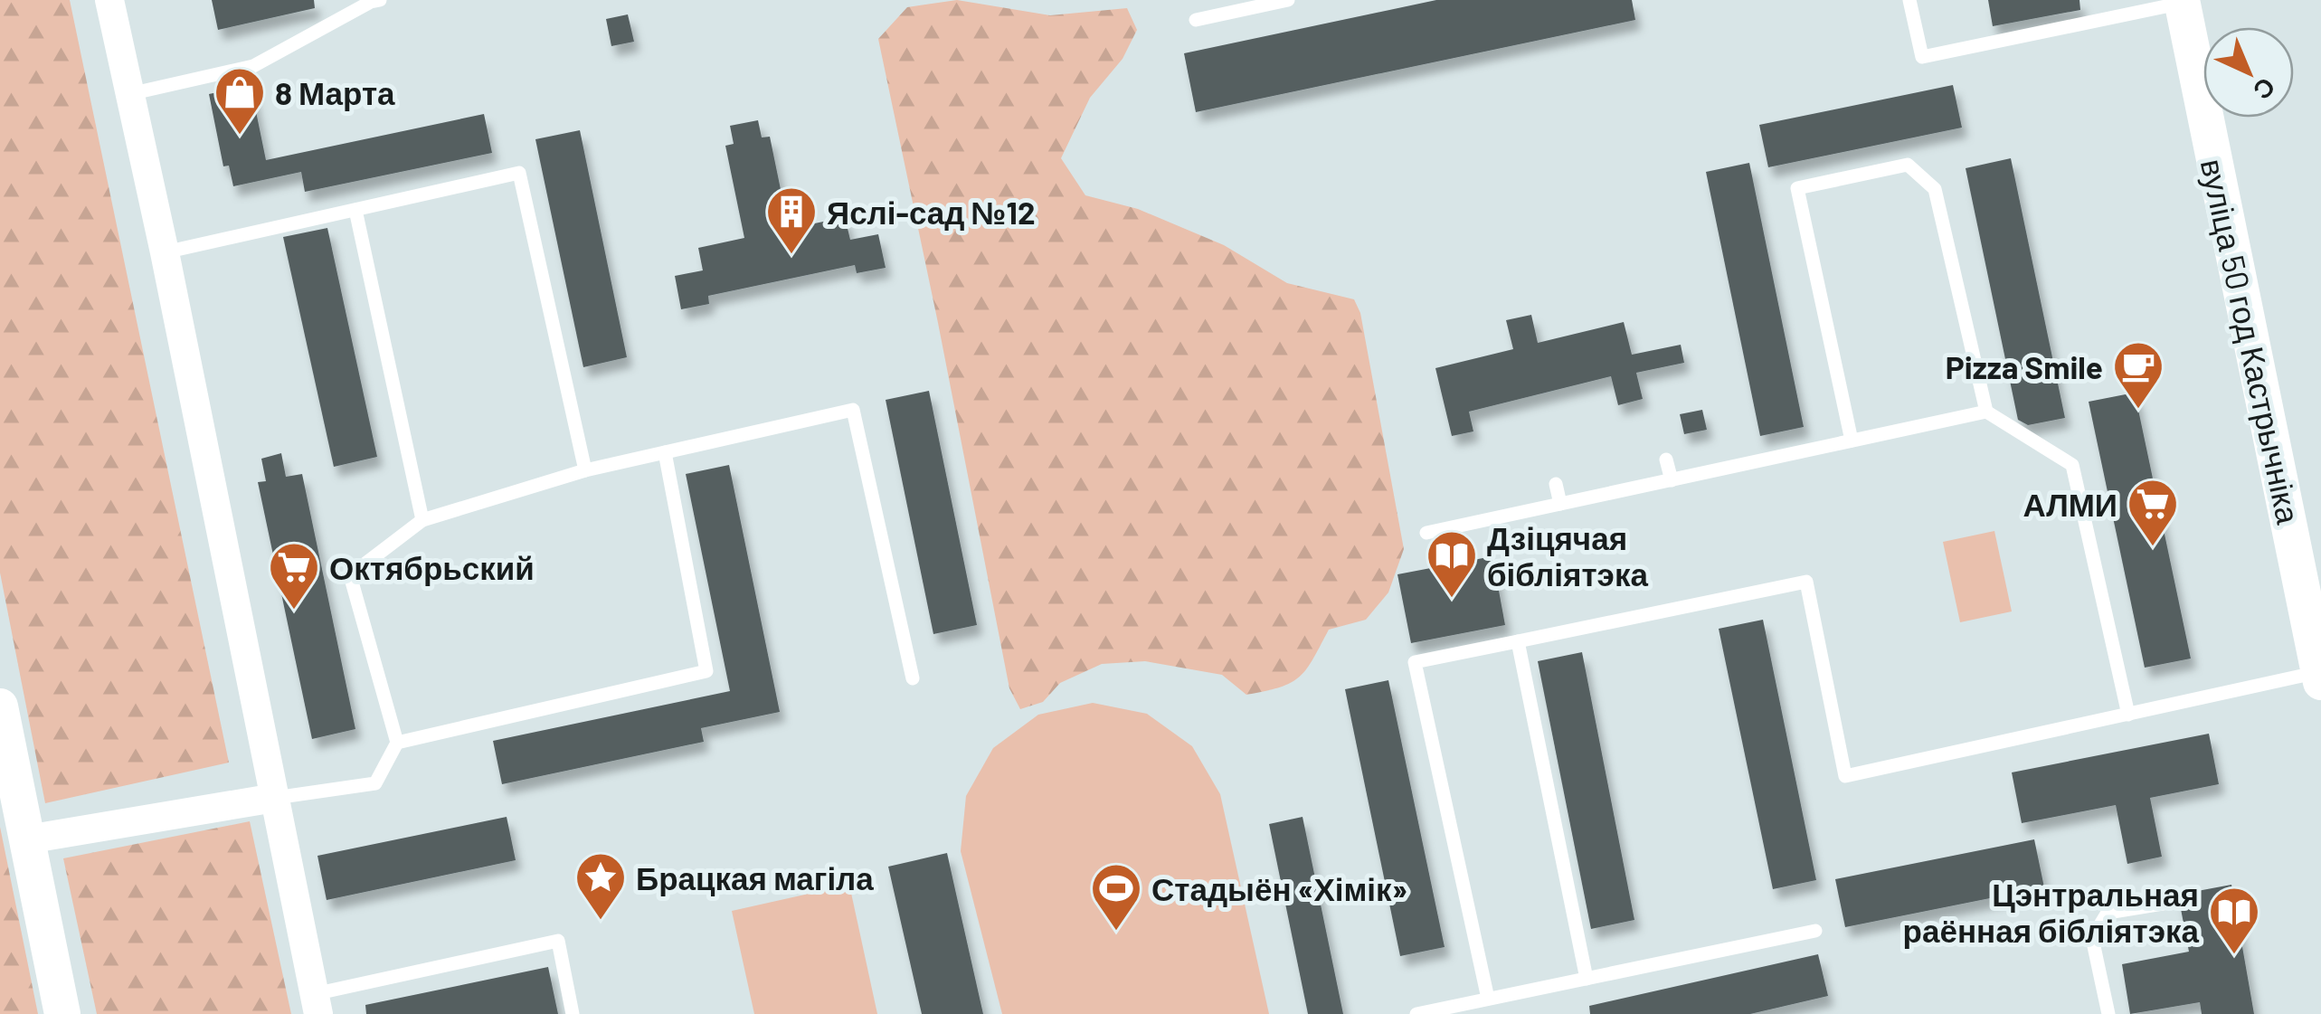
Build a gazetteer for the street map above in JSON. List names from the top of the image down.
{
  "streets": {
    "street": ["вуліца 50 год Кастрычніка"]
  },
  "places": {
    "shop": ["8 Марта"],
    "building": ["Яслі-сад №12"],
    "cafe": ["Pizza Smile"],
    "supermarket": ["АЛМИ", "Октябрьский"],
    "library": ["Дзіцячая бібліятэка", "Цэнтральная раённая бібліятэка"],
    "place": ["Брацкая магіла"],
    "sports": ["Стадыён «Хімік»"]
  },
  "north": "bottom right"
}
